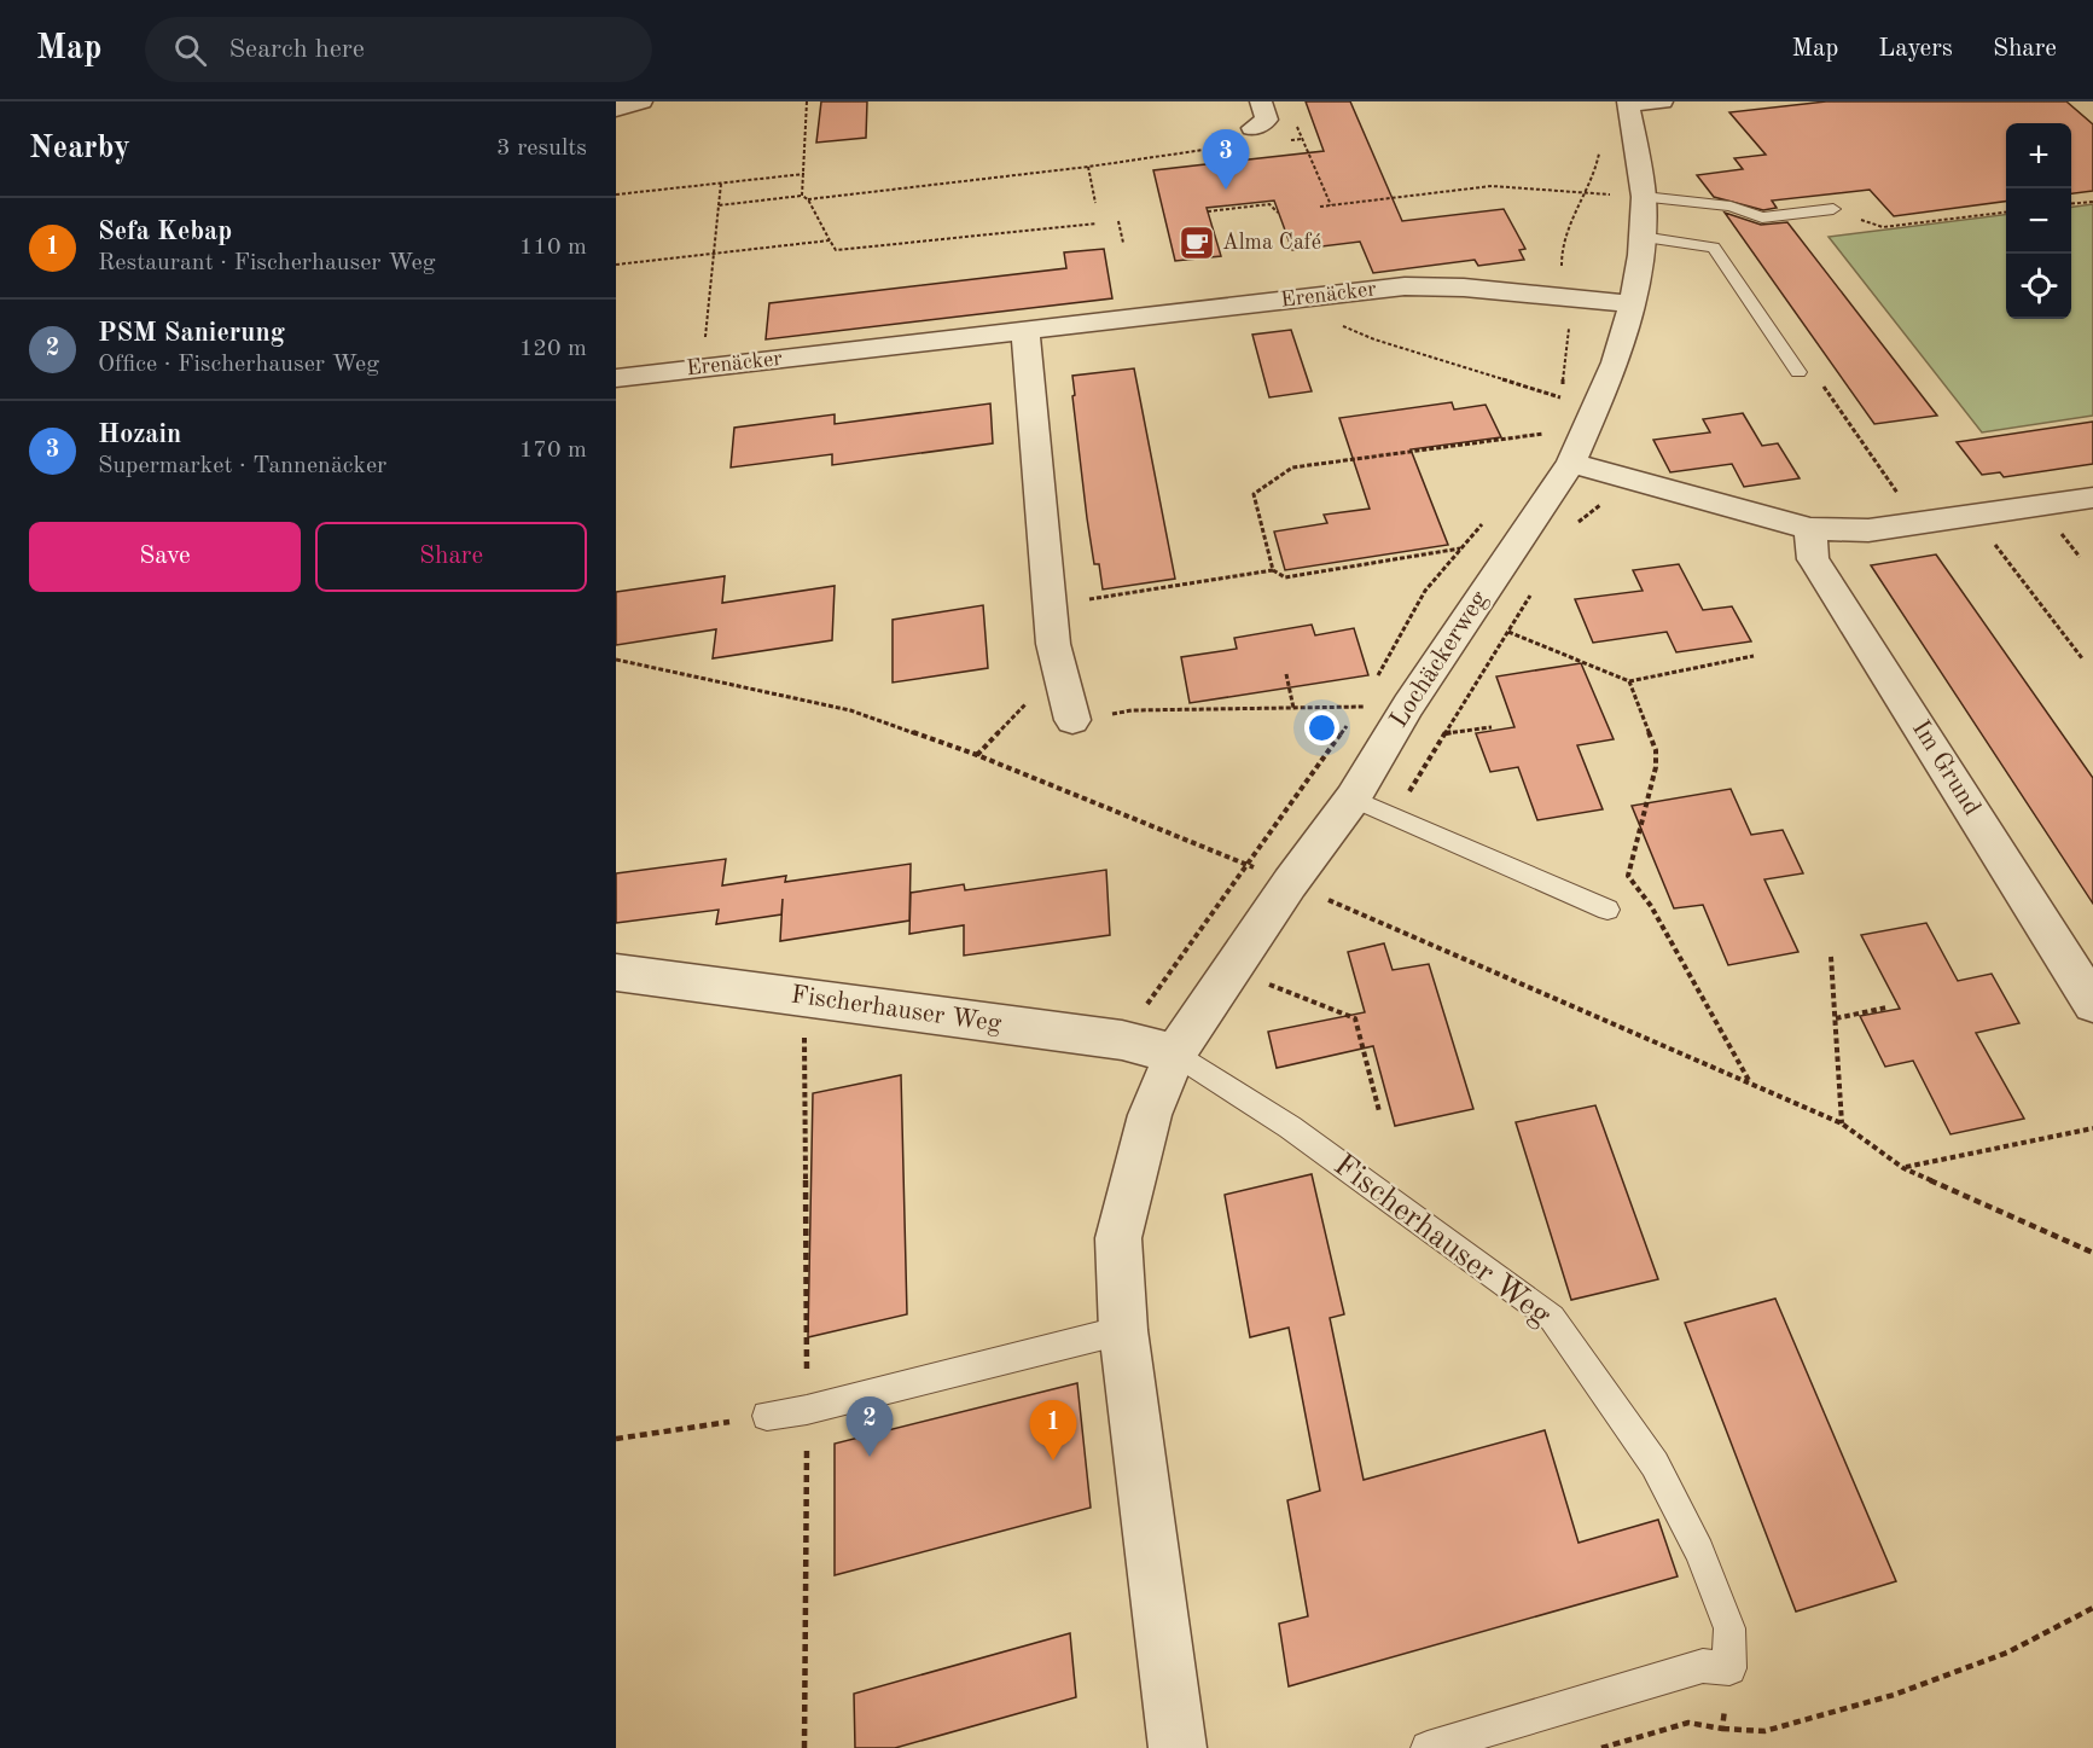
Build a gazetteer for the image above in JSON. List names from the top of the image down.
{
  "streets": {
    "street": [
      "Erenäcker",
      "Lochäckerweg",
      "Im Grund",
      "Fischerhauser Weg"
    ]
  },
  "crossings": [
    ["Erenäcker", "Lochäckerweg"],
    ["Lochäckerweg", "Fischerhauser Weg"]
  ],
  "places": {
    "cafe": ["Alma Café"]
  },
  "page": {
    "header": "Map",
    "search": "Search here",
    "nav": ["Map", "Layers", "Share"],
    "heading": ["Nearby", "3 results"],
    "map_buttons": ["+", "−"],
    "pins": ["3", "2", "1"],
    "list": [
      {
        "mark": "1",
        "name": "Sefa Kebap",
        "note": "Restaurant · Fischerhauser Weg",
        "value": "110 m"
      },
      {
        "mark": "2",
        "name": "PSM Sanierung",
        "note": "Office · Fischerhauser Weg",
        "value": "120 m"
      },
      {
        "mark": "3",
        "name": "Hozain",
        "note": "Supermarket · Tannenäcker",
        "value": "170 m"
      }
    ],
    "buttons": ["Save", "Share"]
  }
}
